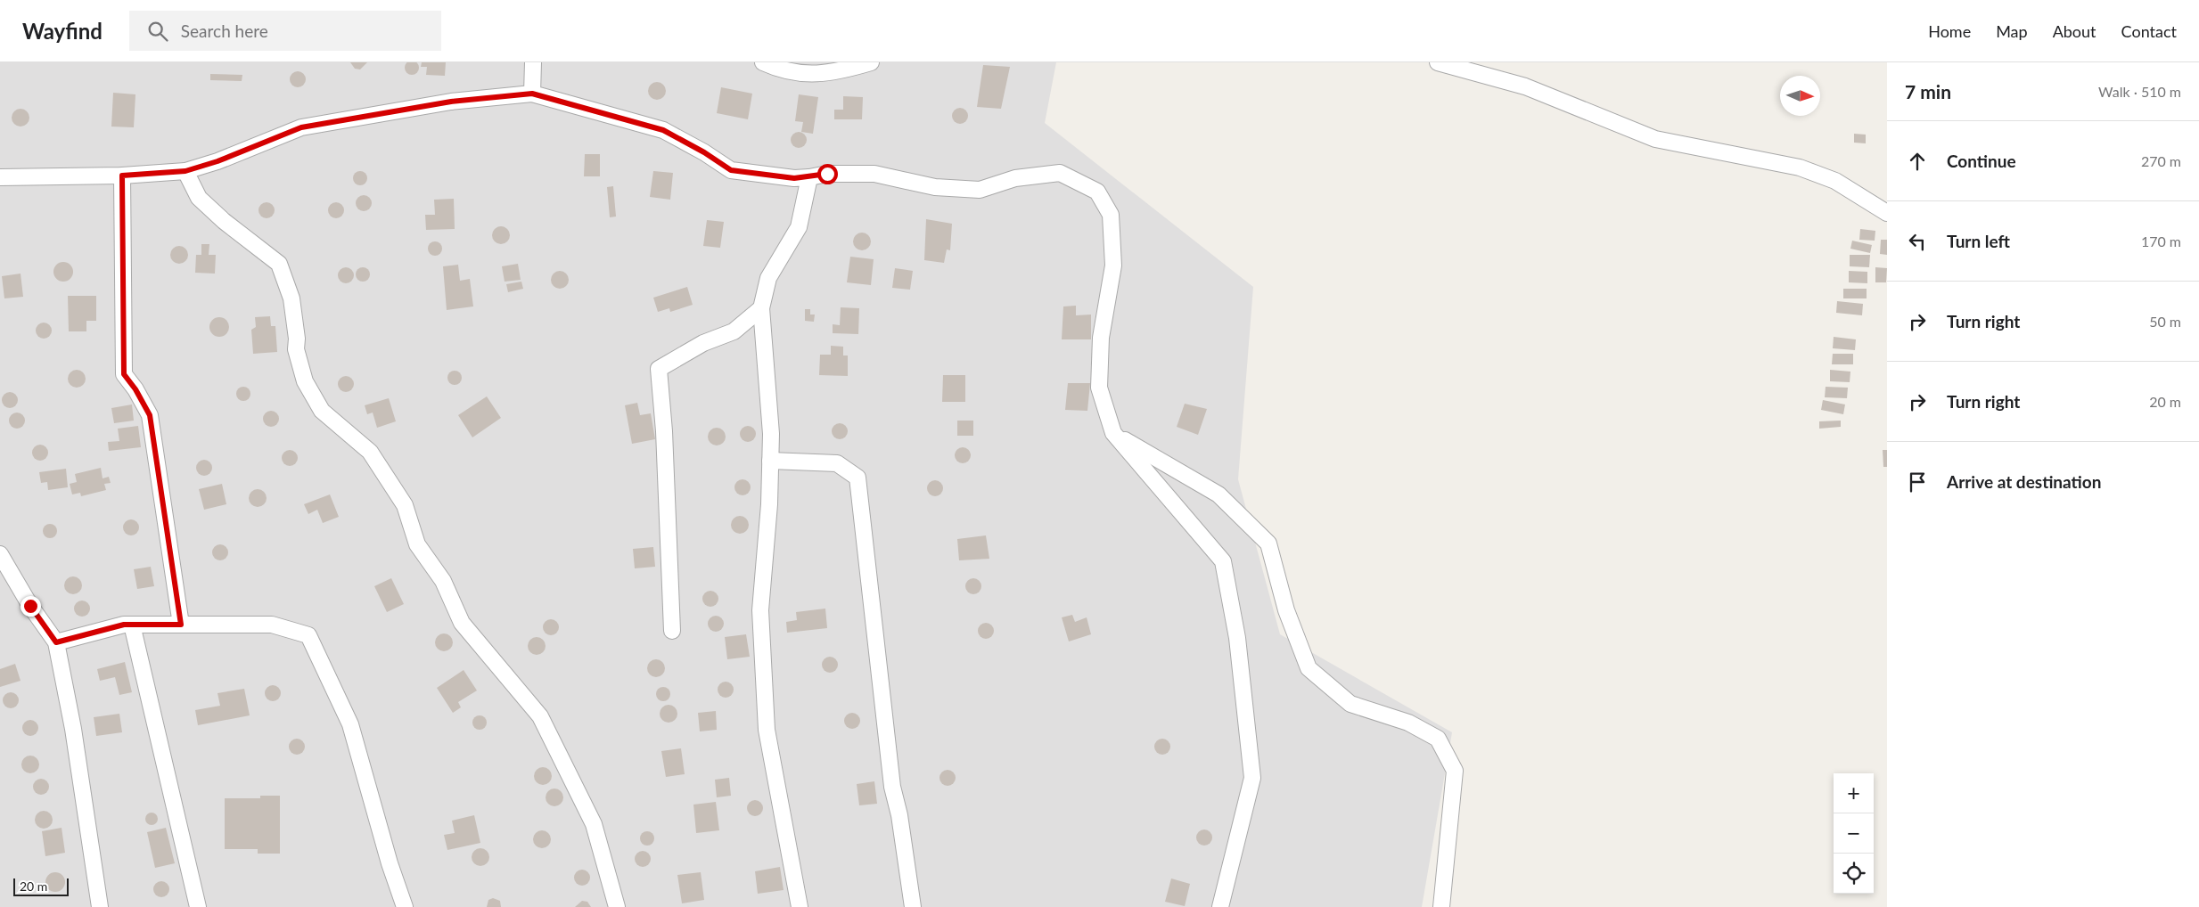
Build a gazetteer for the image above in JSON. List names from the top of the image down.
{
  "scale_bar": "20 m",
  "north": "right",
  "page": {
    "header": "Wayfind",
    "search": "Search here",
    "nav": [
      "Home",
      "Map",
      "About",
      "Contact"
    ],
    "heading": ["7 min", "Walk · 510 m"],
    "list": [
      ["Continue", "270 m"],
      ["Turn left", "170 m"],
      ["Turn right", "50 m"],
      ["Turn right", "20 m"],
      "Arrive at destination"
    ],
    "map_buttons": ["+", "−"],
    "scale": "20 m"
  }
}
